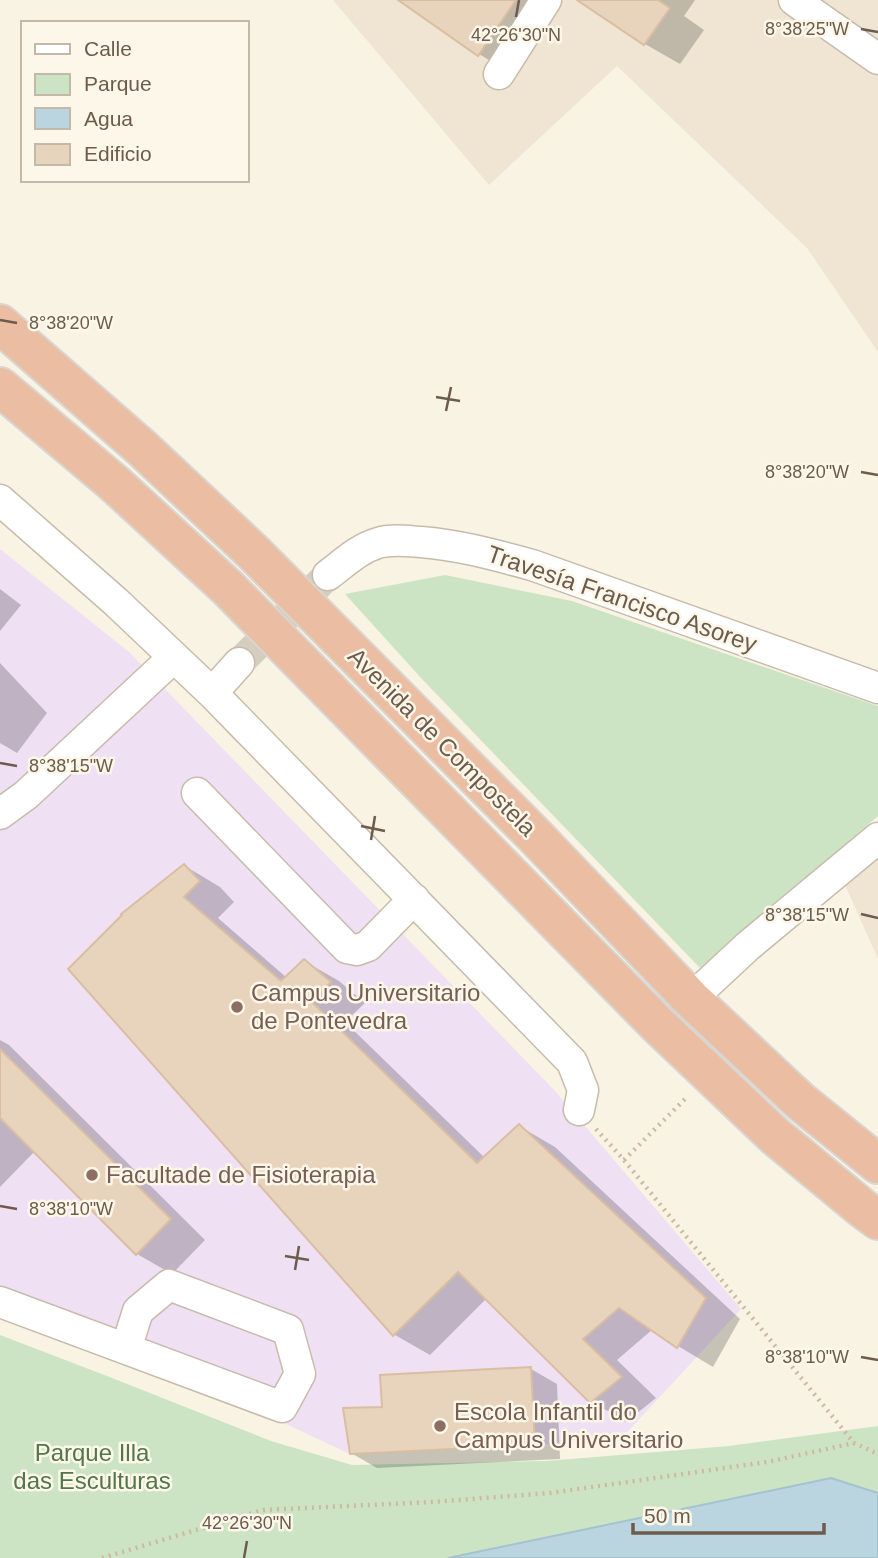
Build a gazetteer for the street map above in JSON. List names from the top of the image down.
{
  "streets": {
    "highway": ["Avenida de Compostela"],
    "street": ["Travesía Francisco Asorey"]
  },
  "parks": ["Parque Illa das Esculturas"],
  "places": ["Campus Universitario de Pontevedra", "Facultade de Fisioterapia", "Escola Infantil do Campus Universitario"],
  "legend": [
    "Calle",
    "Parque",
    "Agua",
    "Edificio"
  ],
  "scale_bar": "50 m",
  "coordinates": [
    "8°38'25\"W",
    "42°26'30\"N",
    "8°38'20\"W",
    "8°38'15\"W",
    "8°38'10\"W"
  ]
}
